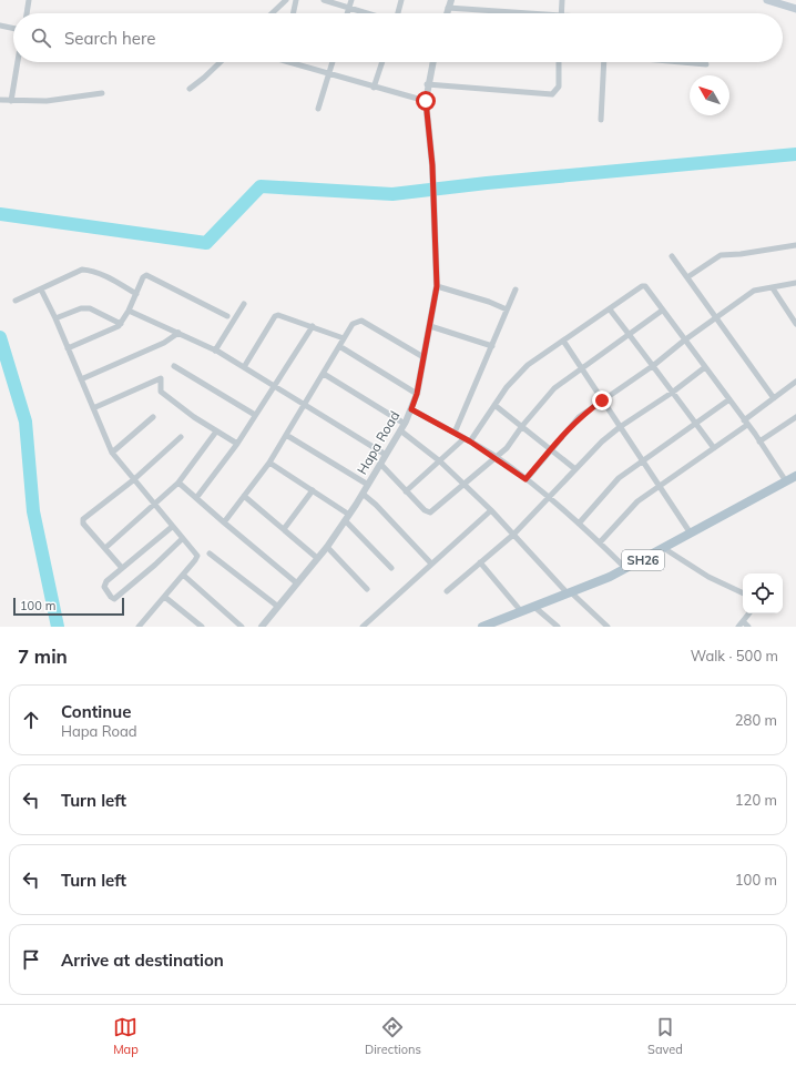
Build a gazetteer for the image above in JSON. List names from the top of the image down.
{
  "streets": {
    "main road": ["SH26"],
    "street": ["Hapa Road"]
  },
  "scale_bar": "100 m",
  "north": "top left",
  "page": {
    "search": "Search here",
    "scale": "100 m",
    "heading": ["7 min", "Walk · 500 m"],
    "list": [
      ["Continue", "Hapa Road", "280 m"],
      ["Turn left", "120 m"],
      ["Turn left", "100 m"],
      "Arrive at destination"
    ],
    "nav": ["Map", "Directions", "Saved"]
  }
}
